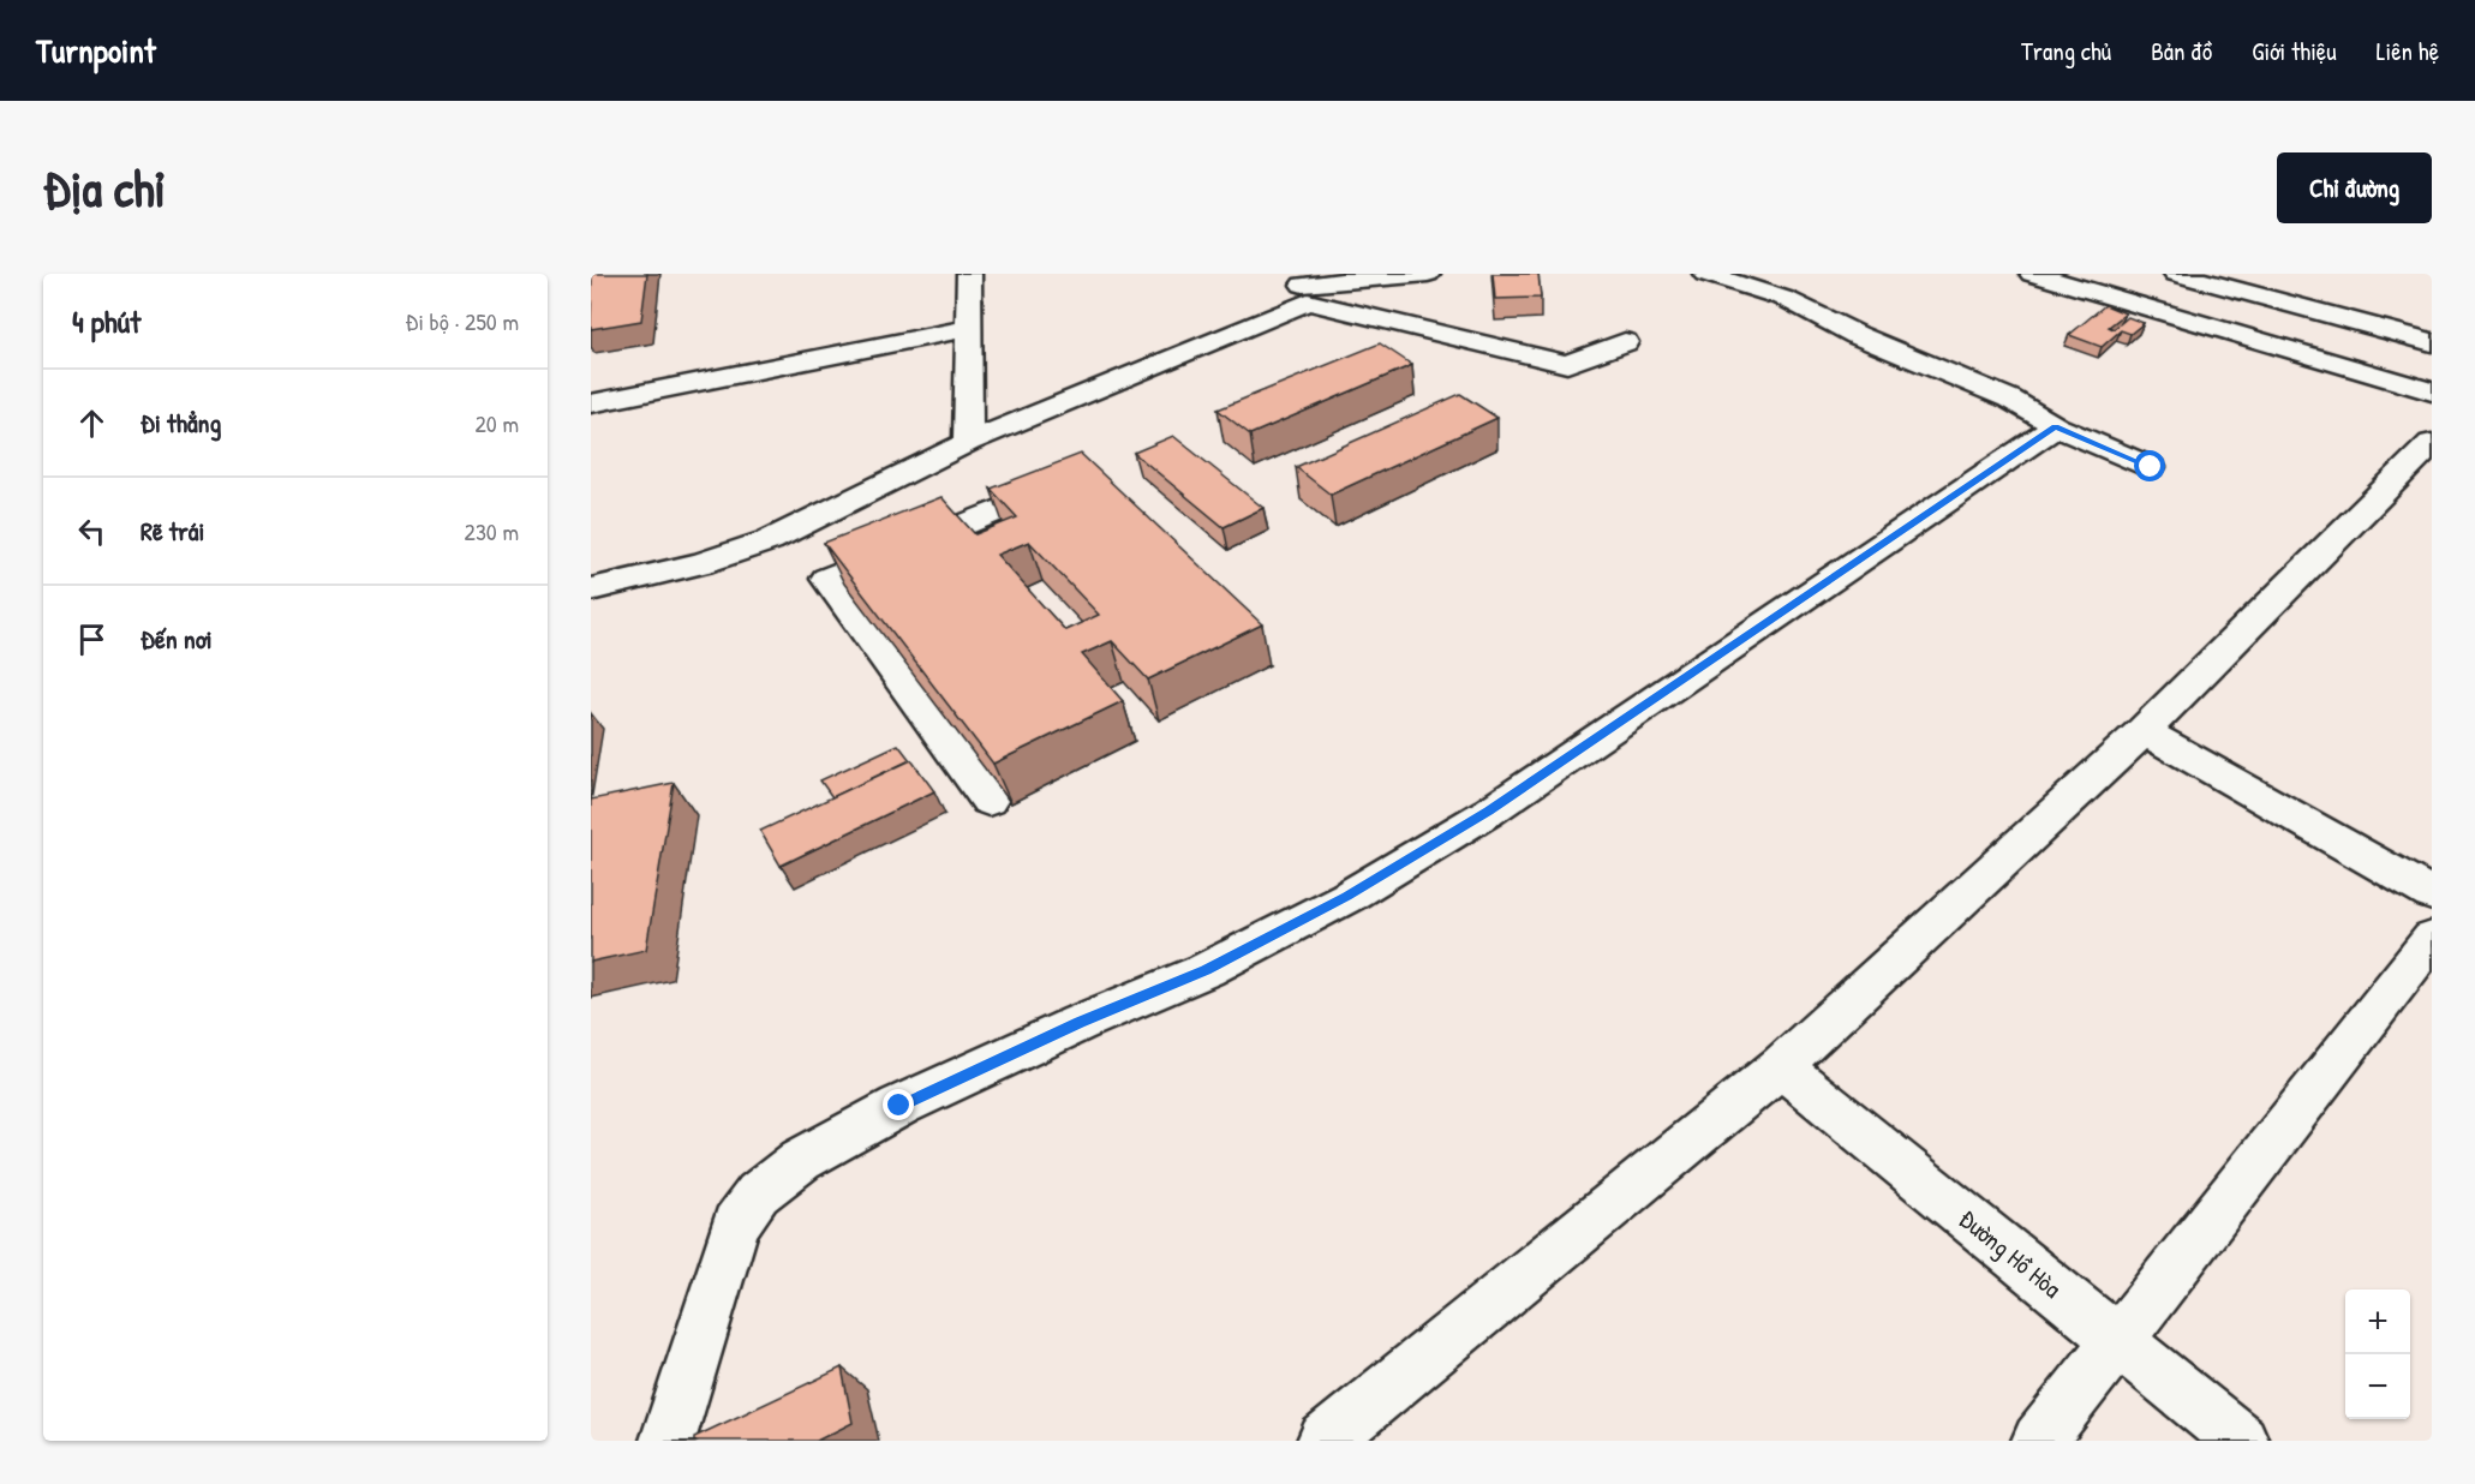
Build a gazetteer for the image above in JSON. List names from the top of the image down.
{
  "streets": {
    "street": ["Đường Hồ Hòa"]
  },
  "page": {
    "header": "Turnpoint",
    "nav": [
      "Trang chủ",
      "Bản đồ",
      "Giới thiệu",
      "Liên hệ"
    ],
    "buttons": "Chỉ đường",
    "title": "Địa chỉ",
    "heading": ["4 phút", "Đi bộ · 250 m"],
    "list": [
      ["Đi thẳng", "20 m"],
      ["Rẽ trái", "230 m"],
      "Đến nơi"
    ],
    "map_buttons": ["+", "−"]
  }
}
